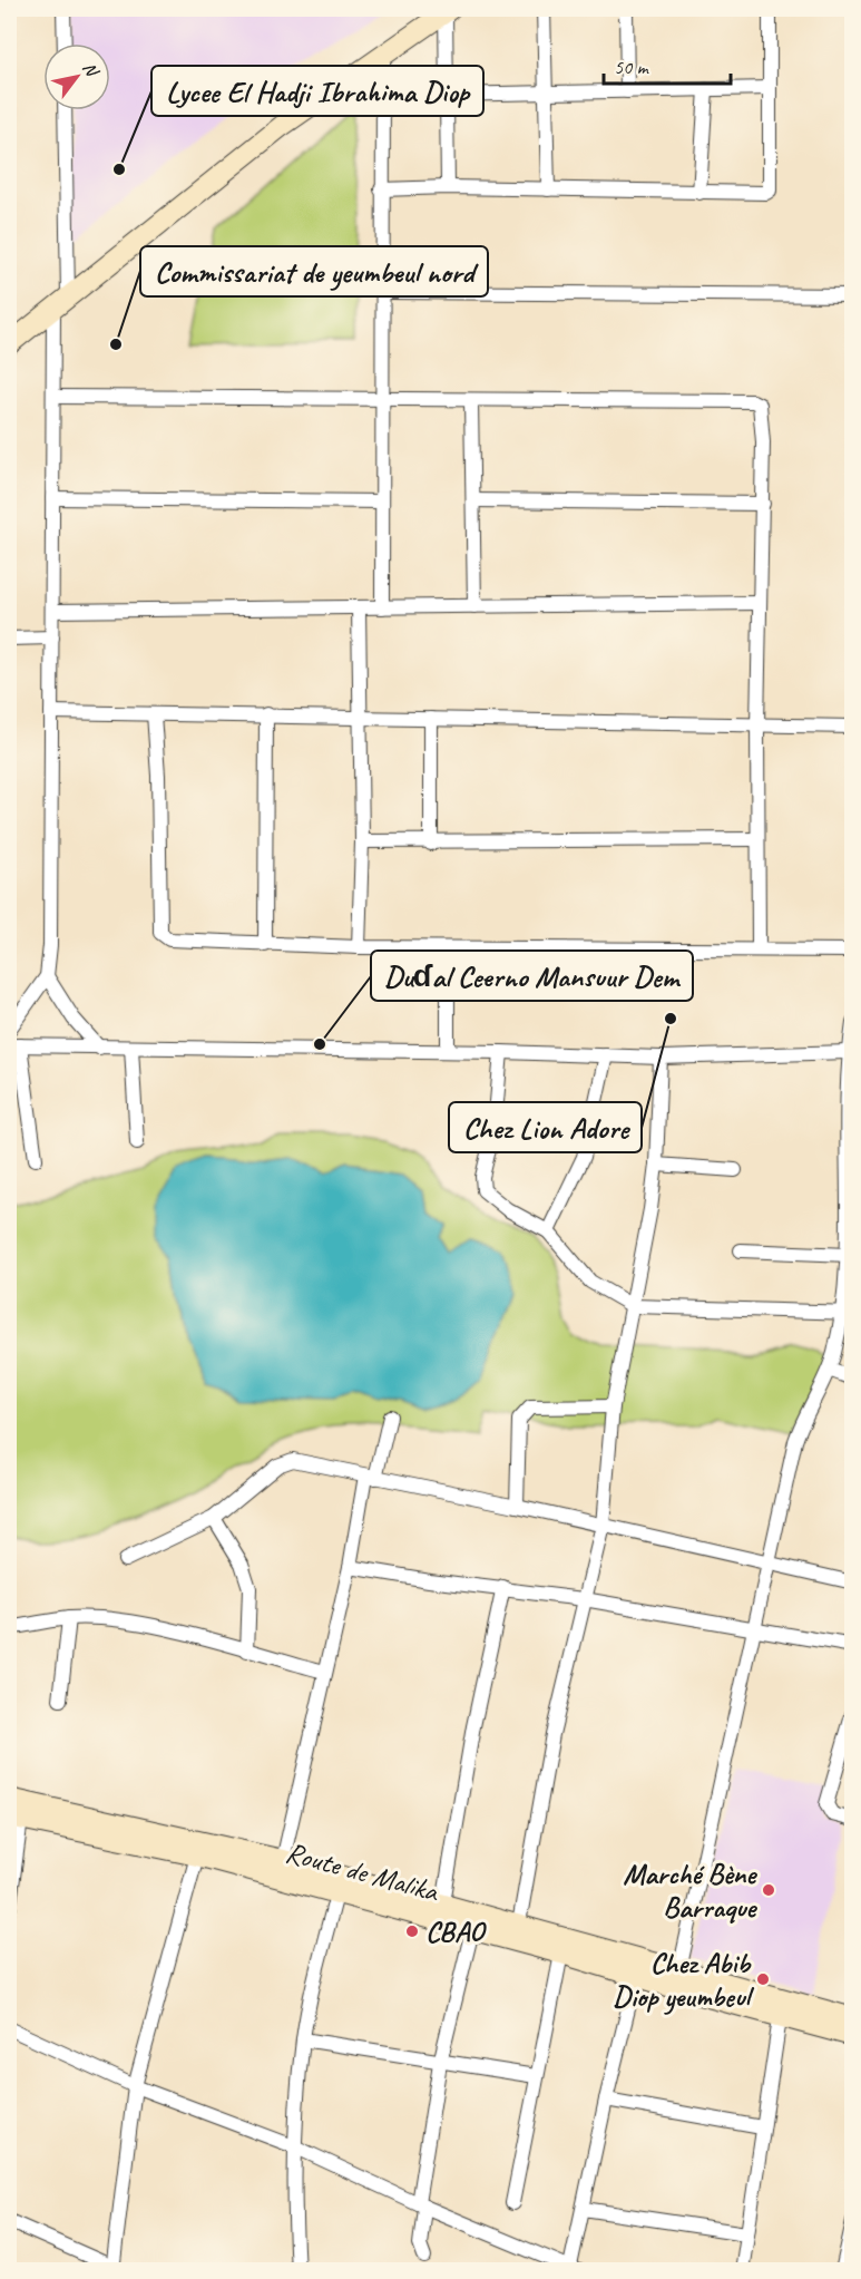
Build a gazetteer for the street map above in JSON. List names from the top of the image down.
{
  "streets": {
    "main road": ["Route de Malika"]
  },
  "places": [
    "Lycee El Hadji Ibrahima Diop",
    "Commissariat de yeumbeul nord",
    "Chez Lion Adore",
    "Duɗal Ceerno Mansuur Dem",
    "Marché Bène Barraque",
    "CBAO",
    "Chez Abib Diop yeumbeul"
  ],
  "scale_bar": "50 m",
  "north": "top right"
}
